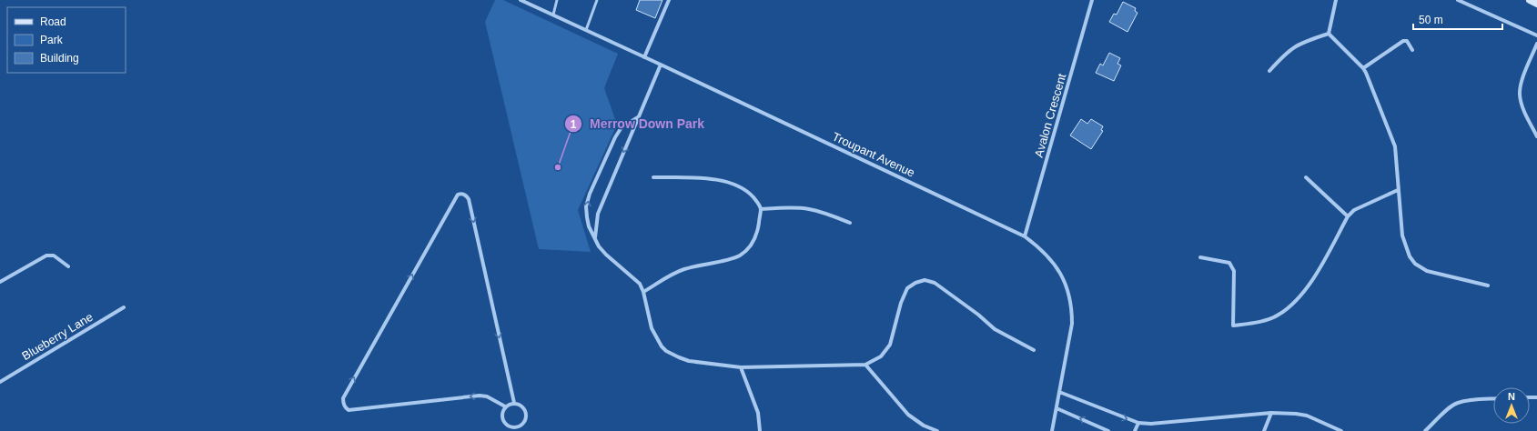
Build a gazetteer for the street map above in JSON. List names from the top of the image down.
{
  "streets": {
    "street": ["Avalon Crescent", "Troupant Avenue", "Blueberry Lane"]
  },
  "crossings": [
    ["Avalon Crescent", "Troupant Avenue"]
  ],
  "places": ["Merrow Down Park"],
  "legend": ["Road", "Park", "Building"],
  "scale_bar": "50 m",
  "north": "top"
}
